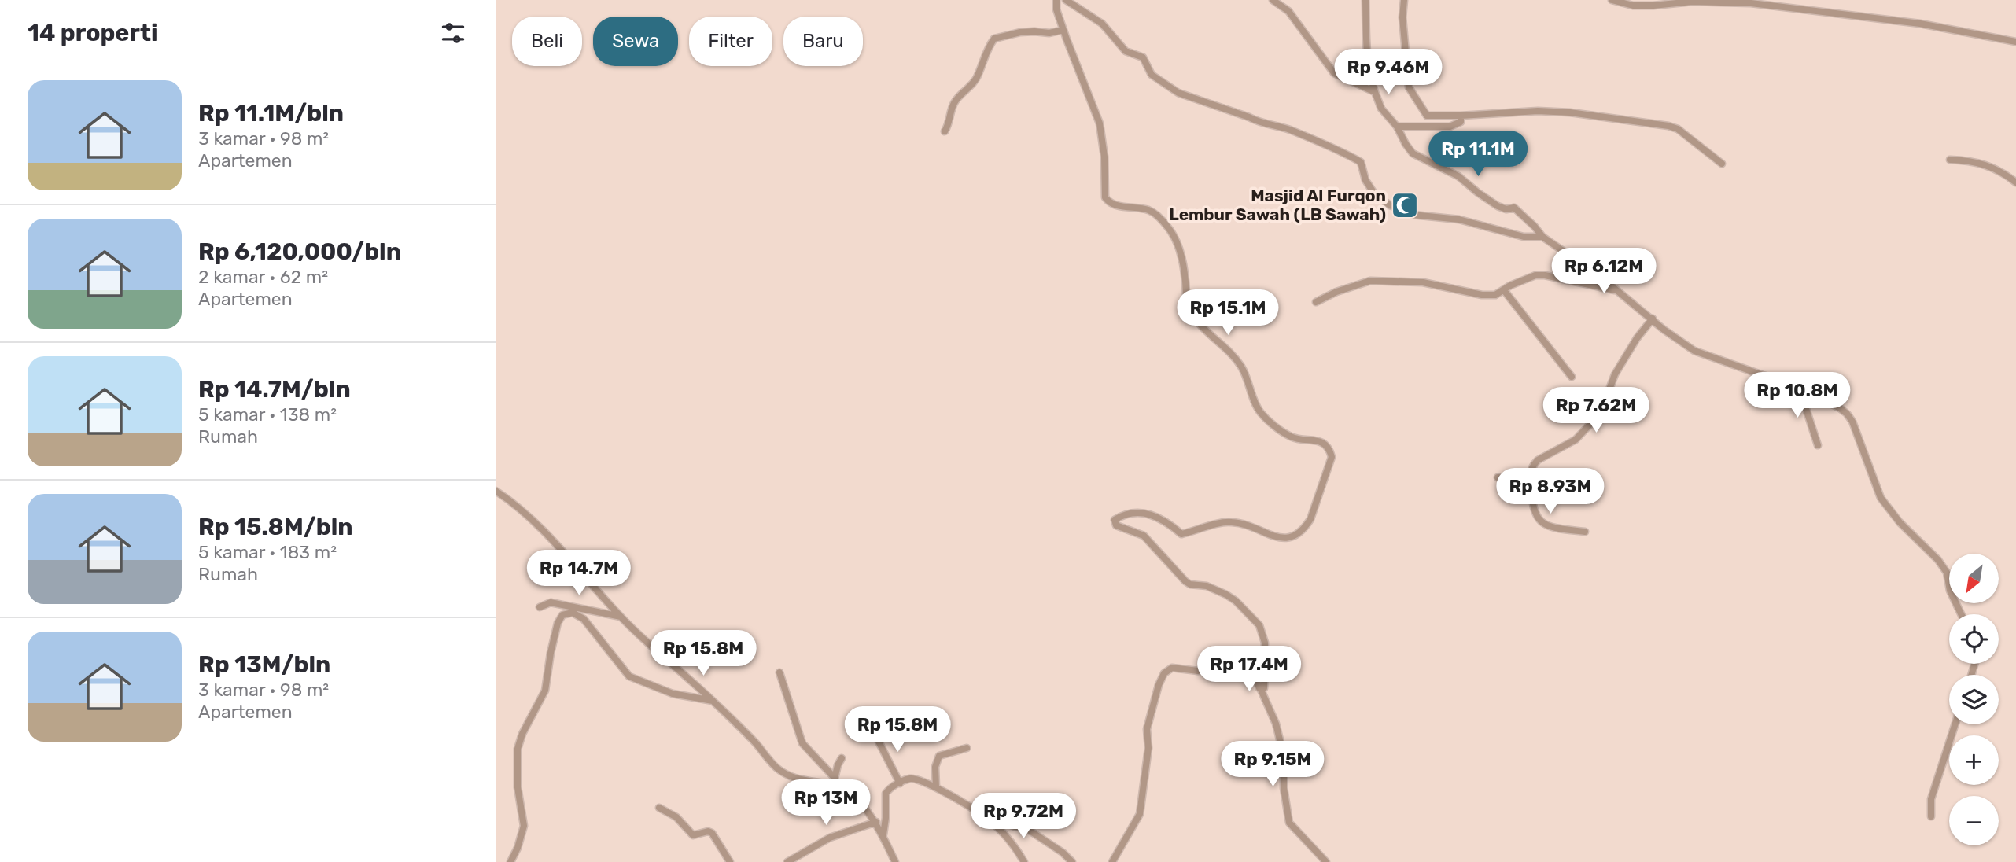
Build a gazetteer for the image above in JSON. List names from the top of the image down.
{
  "places": {
    "mosque": ["Masjid Al Furqon Lembur Sawah (LB Sawah)"]
  },
  "north": "bottom left",
  "page": {
    "heading": "14 properti",
    "chip": [
      "Beli",
      "Sewa",
      "Filter",
      "Baru"
    ],
    "price": [
      "Rp 9.46M",
      "Rp 11.1M",
      "Rp 6.12M",
      "Rp 15.1M",
      "Rp 10.8M",
      "Rp 7.62M",
      "Rp 8.93M",
      "Rp 14.7M",
      "Rp 15.8M",
      "Rp 17.4M",
      "Rp 15.8M",
      "Rp 9.15M",
      "Rp 13M",
      "Rp 9.72M"
    ],
    "list": [
      {
        "name": "Rp 11.1M/bln",
        "note": "3 kamar · 98 m² · Apartemen"
      },
      {
        "name": "Rp 6,120,000/bln",
        "note": "2 kamar · 62 m² · Apartemen"
      },
      {
        "name": "Rp 14.7M/bln",
        "note": "5 kamar · 138 m² · Rumah"
      },
      {
        "name": "Rp 15.8M/bln",
        "note": "5 kamar · 183 m² · Rumah"
      },
      {
        "name": "Rp 13M/bln",
        "note": "3 kamar · 98 m² · Apartemen"
      }
    ],
    "map_buttons": ["+", "−"]
  }
}
